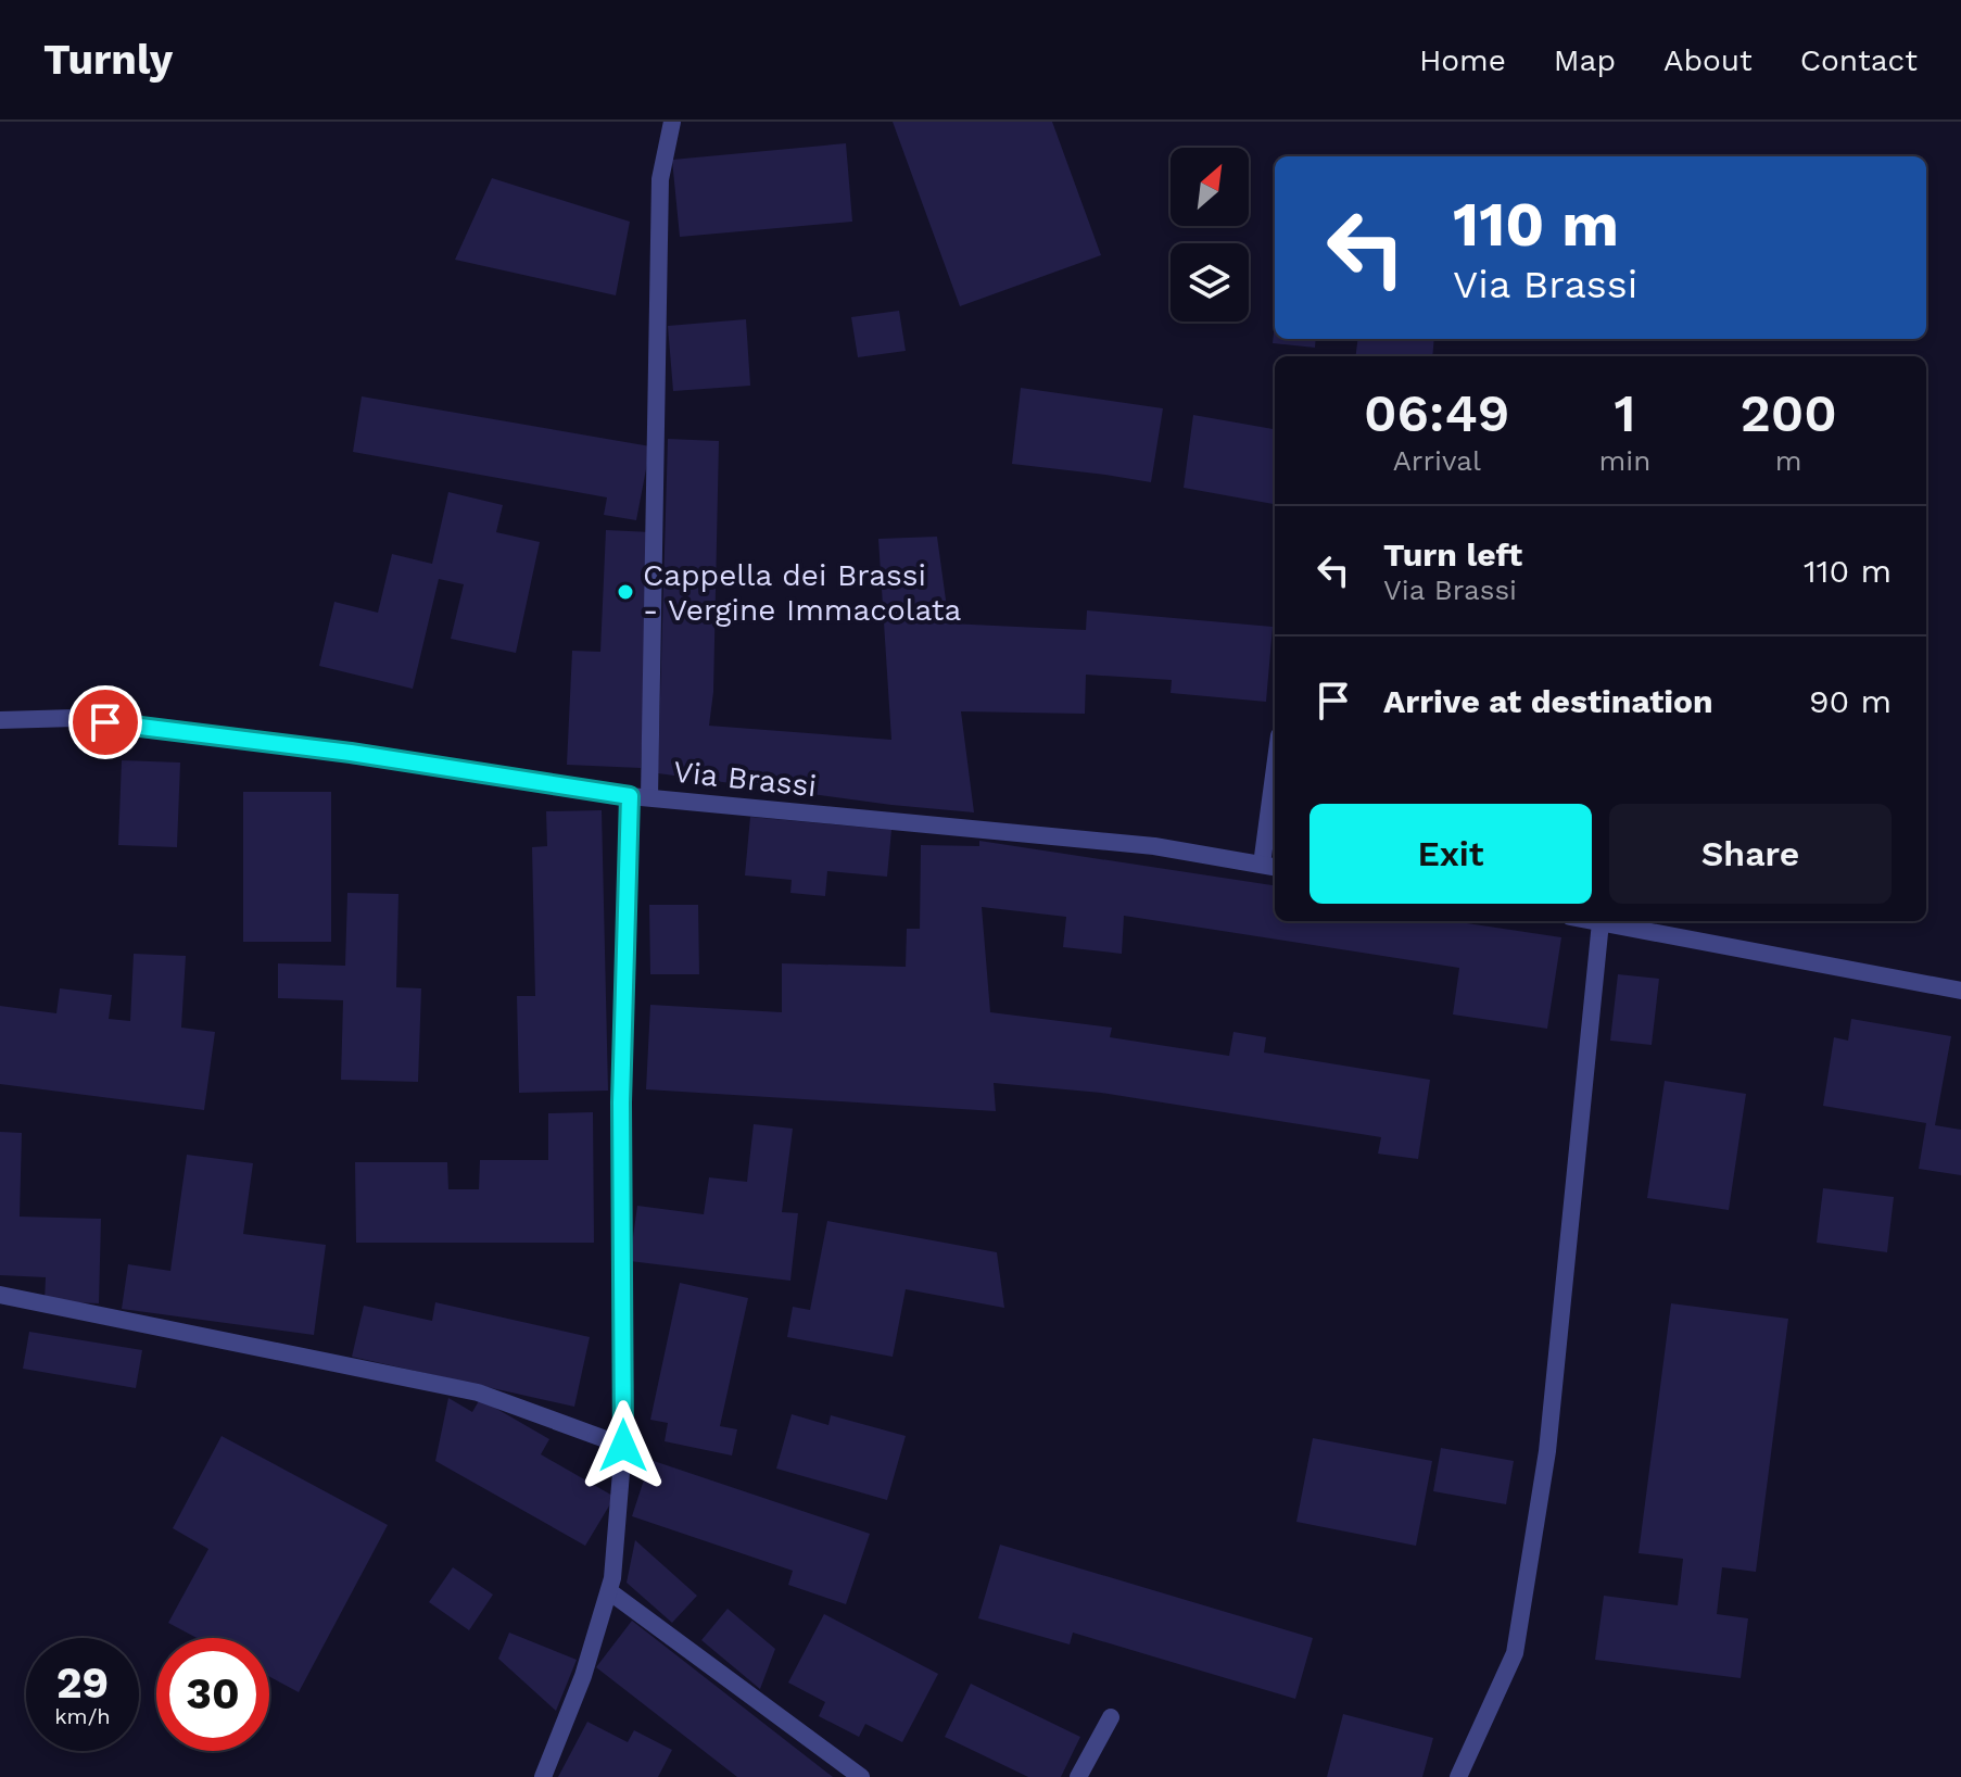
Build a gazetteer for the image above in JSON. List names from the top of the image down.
{
  "streets": {
    "street": ["Via Brassi"]
  },
  "places": ["Cappella dei Brassi - Vergine Immacolata"],
  "north": "top right",
  "page": {
    "header": "Turnly",
    "nav": [
      "Home",
      "Map",
      "About",
      "Contact"
    ],
    "turn": ["110 m", "Via Brassi"],
    "eta": [
      "06:49",
      "Arrival",
      "1",
      "min",
      "200",
      "m"
    ],
    "list": [
      {
        "name": "Turn left",
        "note": "Via Brassi",
        "value": "110 m"
      },
      {
        "name": "Arrive at destination",
        "value": "90 m"
      }
    ],
    "buttons": ["Exit", "Share"],
    "speed": "29 km/h",
    "limit": "30"
  }
}
